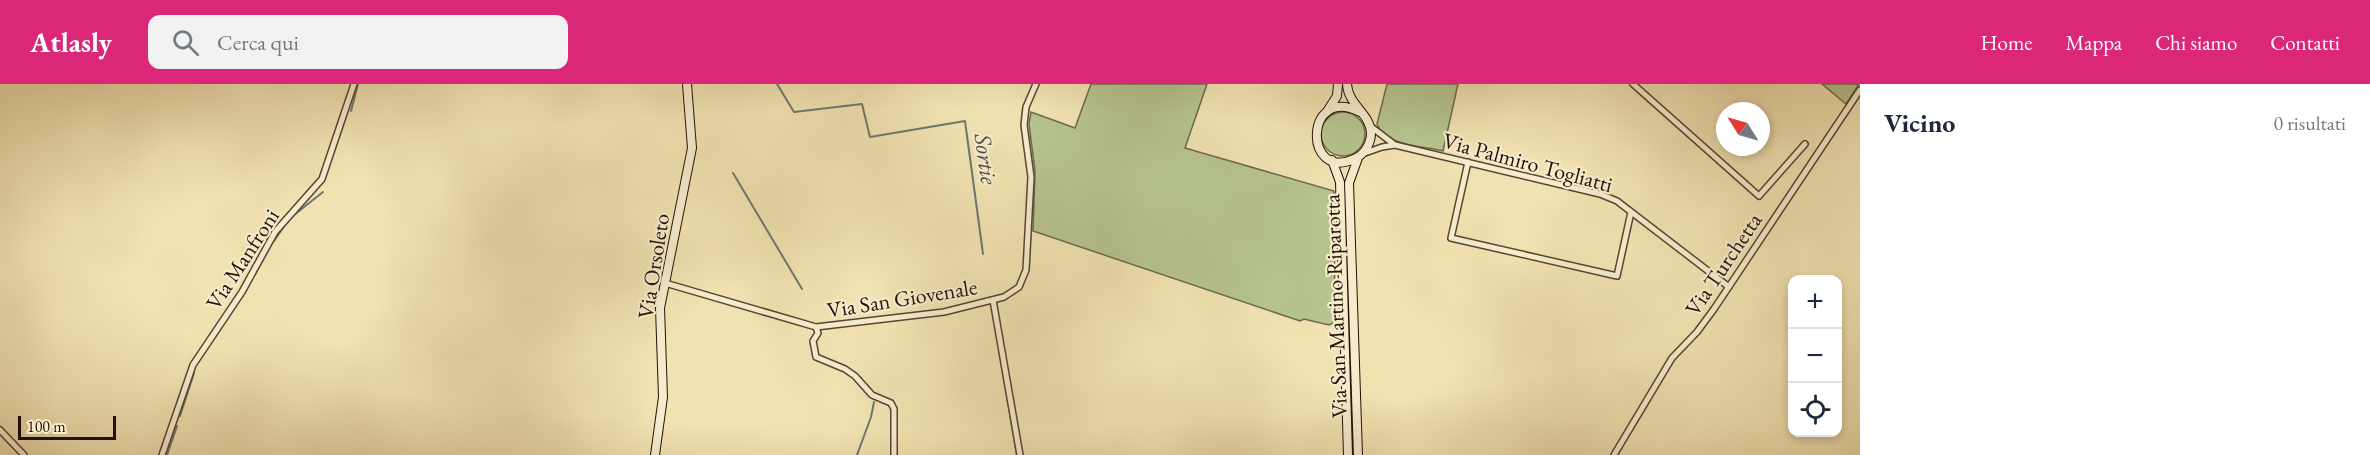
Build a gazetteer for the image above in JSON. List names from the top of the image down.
{
  "streets": {
    "street": [
      "Via Palmiro Togliatti",
      "Via Manfroni",
      "Via Turchetta",
      "Via Orsoleto",
      "Via San Giovenale",
      "Via San Martino Riparotta"
    ]
  },
  "crossings": [
    ["Via Palmiro Togliatti", "Via Turchetta"],
    ["Via Palmiro Togliatti", "Via San Martino Riparotta"],
    ["Via Orsoleto", "Via San Giovenale"]
  ],
  "water": ["Sortie"],
  "scale_bar": "100 m",
  "north": "top left",
  "page": {
    "header": "Atlasly",
    "search": "Cerca qui",
    "nav": [
      "Home",
      "Mappa",
      "Chi siamo",
      "Contatti"
    ],
    "heading": ["Vicino", "0 risultati"],
    "map_buttons": ["+", "−"],
    "scale": "100 m"
  }
}
